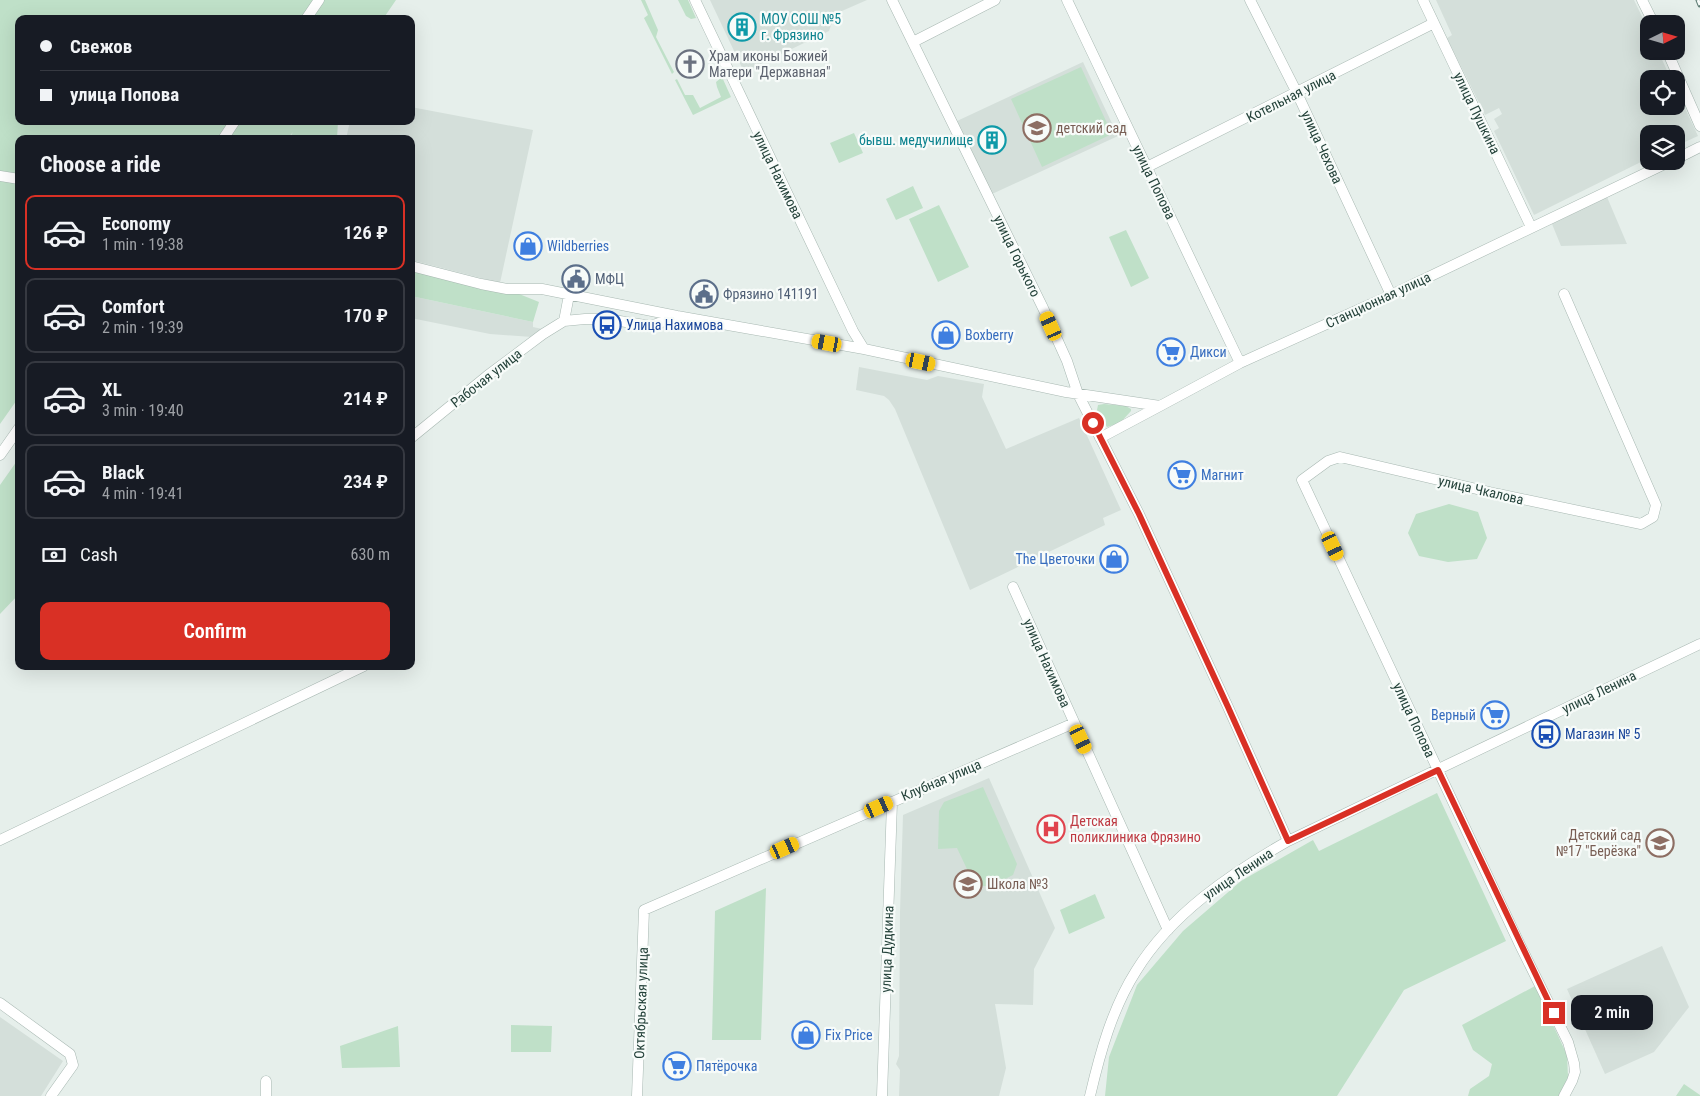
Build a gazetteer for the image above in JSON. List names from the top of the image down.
{
  "streets": {
    "street": [
      "Котельная улица",
      "улица Пушкина",
      "улица Чехова",
      "улица Нахимова",
      "улица Попова",
      "улица Горького",
      "Станционная улица",
      "Рабочая улица",
      "улица Чкалова",
      "улица Ленина",
      "Клубная улица",
      "улица Дудкина",
      "Октябрьская улица"
    ]
  },
  "crossings": [
    ["Котельная улица", "улица Пушкина"],
    ["Котельная улица", "улица Чехова"],
    ["Котельная улица", "улица Попова"],
    ["улица Пушкина", "Станционная улица"],
    ["улица Чехова", "Станционная улица"],
    ["улица Нахимова", "улица Ленина"],
    ["улица Нахимова", "Клубная улица"],
    ["улица Попова", "Станционная улица"],
    ["улица Попова", "улица Чкалова"],
    ["улица Попова", "улица Ленина"],
    ["улица Горького", "Станционная улица"],
    ["улица Горького", "улица Ленина"],
    ["Клубная улица", "улица Дудкина"],
    ["Клубная улица", "Октябрьская улица"]
  ],
  "places": {
    "building": ["МОУ СОШ №5 г. Фрязино", "бывш. медучилище"],
    "church": ["Храм иконы Божией Матери \"Державная\""],
    "school or university": ["детский сад", "Детский сад №17 \"Берёзка\"", "Школа №3"],
    "shop": [
      "Wildberriеs",
      "Boxberry",
      "The Цветочки",
      "Fix Price"
    ],
    "public building": ["МФЦ", "Фрязино 141191"],
    "bus stop": ["Улица Нахимова", "Магазин № 5"],
    "supermarket": [
      "Дикси",
      "Магнит",
      "Верный",
      "Пятёрочка"
    ],
    "hospital": ["Детская поликлиника Фрязино"]
  },
  "north": "right",
  "page": {
    "banner": ["Свежов", "улица Попова"],
    "heading": "Choose a ride",
    "list": [
      {
        "name": "Economy",
        "note": "1 min · 19:38",
        "value": "126 ₽"
      },
      {
        "name": "Comfort",
        "note": "2 min · 19:39",
        "value": "170 ₽"
      },
      {
        "name": "XL",
        "note": "3 min · 19:40",
        "value": "214 ₽"
      },
      {
        "name": "Black",
        "note": "4 min · 19:41",
        "value": "234 ₽"
      }
    ],
    "pay": ["Cash", "630 m"],
    "buttons": "Confirm",
    "bubble": "2 min"
  }
}
